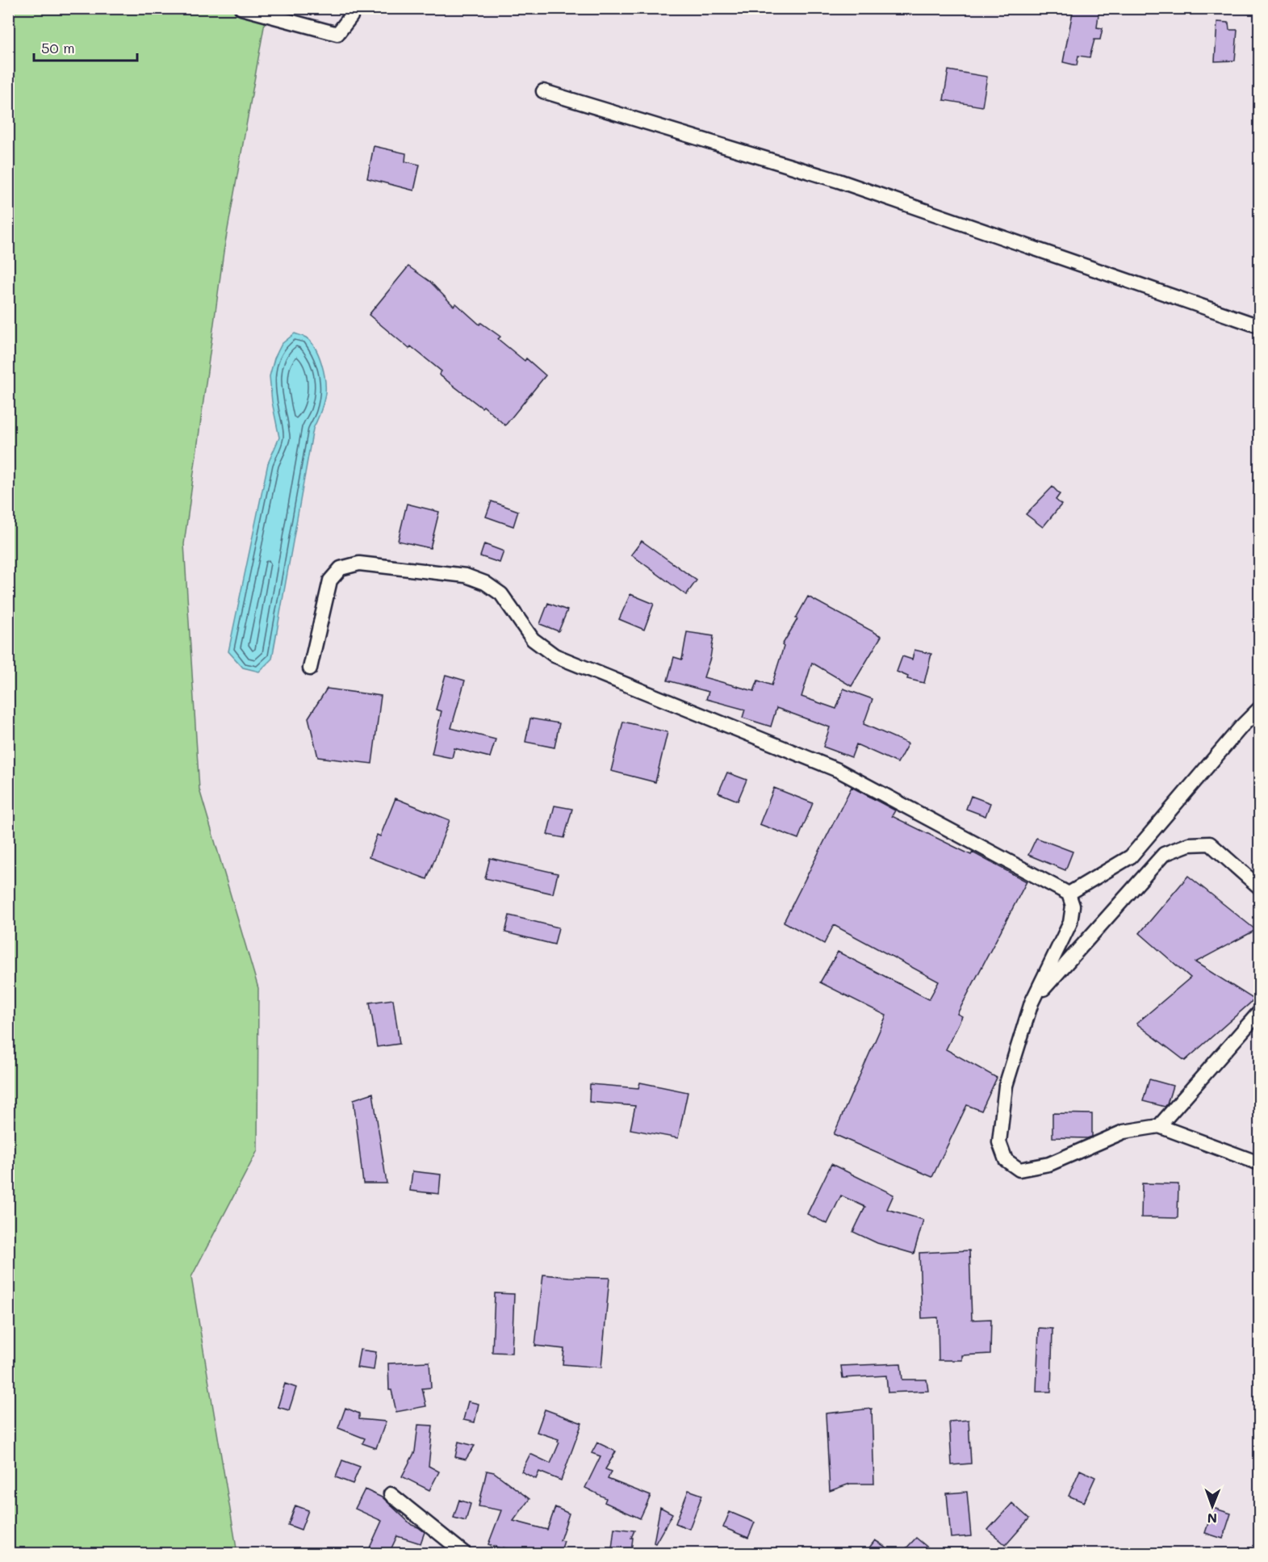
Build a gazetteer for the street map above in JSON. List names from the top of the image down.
{
  "scale_bar": "50 m",
  "north": "bottom"
}
